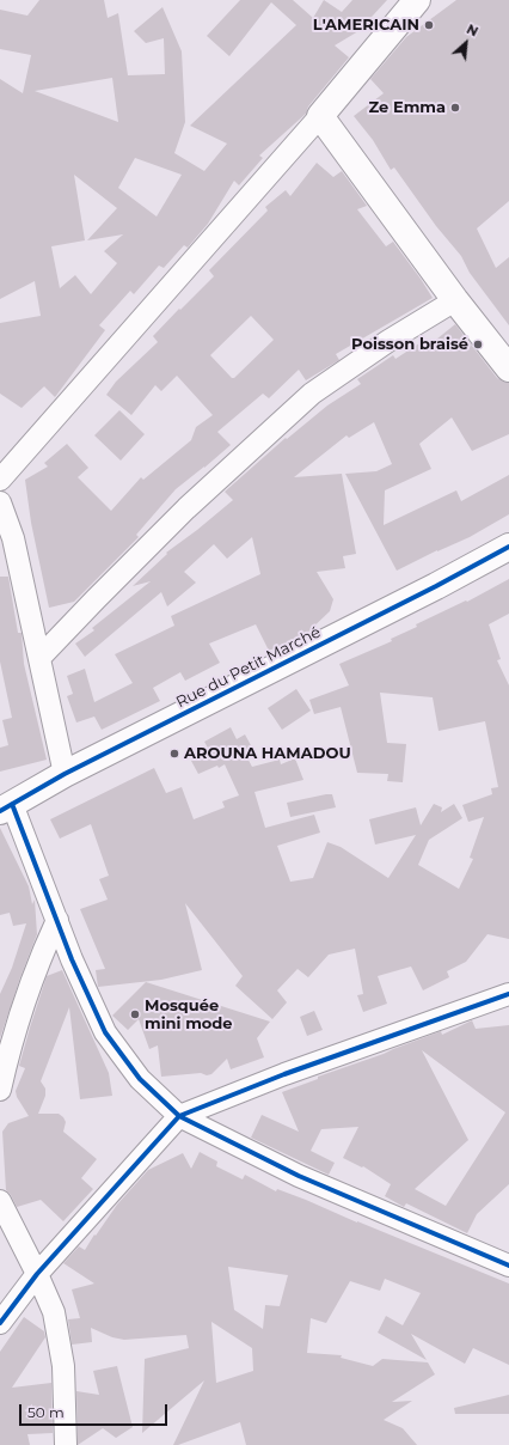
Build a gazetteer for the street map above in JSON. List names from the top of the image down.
{
  "streets": {
    "street": ["Rue du Petit Marché"]
  },
  "places": [
    "L'AMERICAIN",
    "Ze Emma",
    "Poisson braisé",
    "AROUNA HAMADOU",
    "Mosquée mini mode"
  ],
  "scale_bar": "50 m",
  "north": "top right"
}
